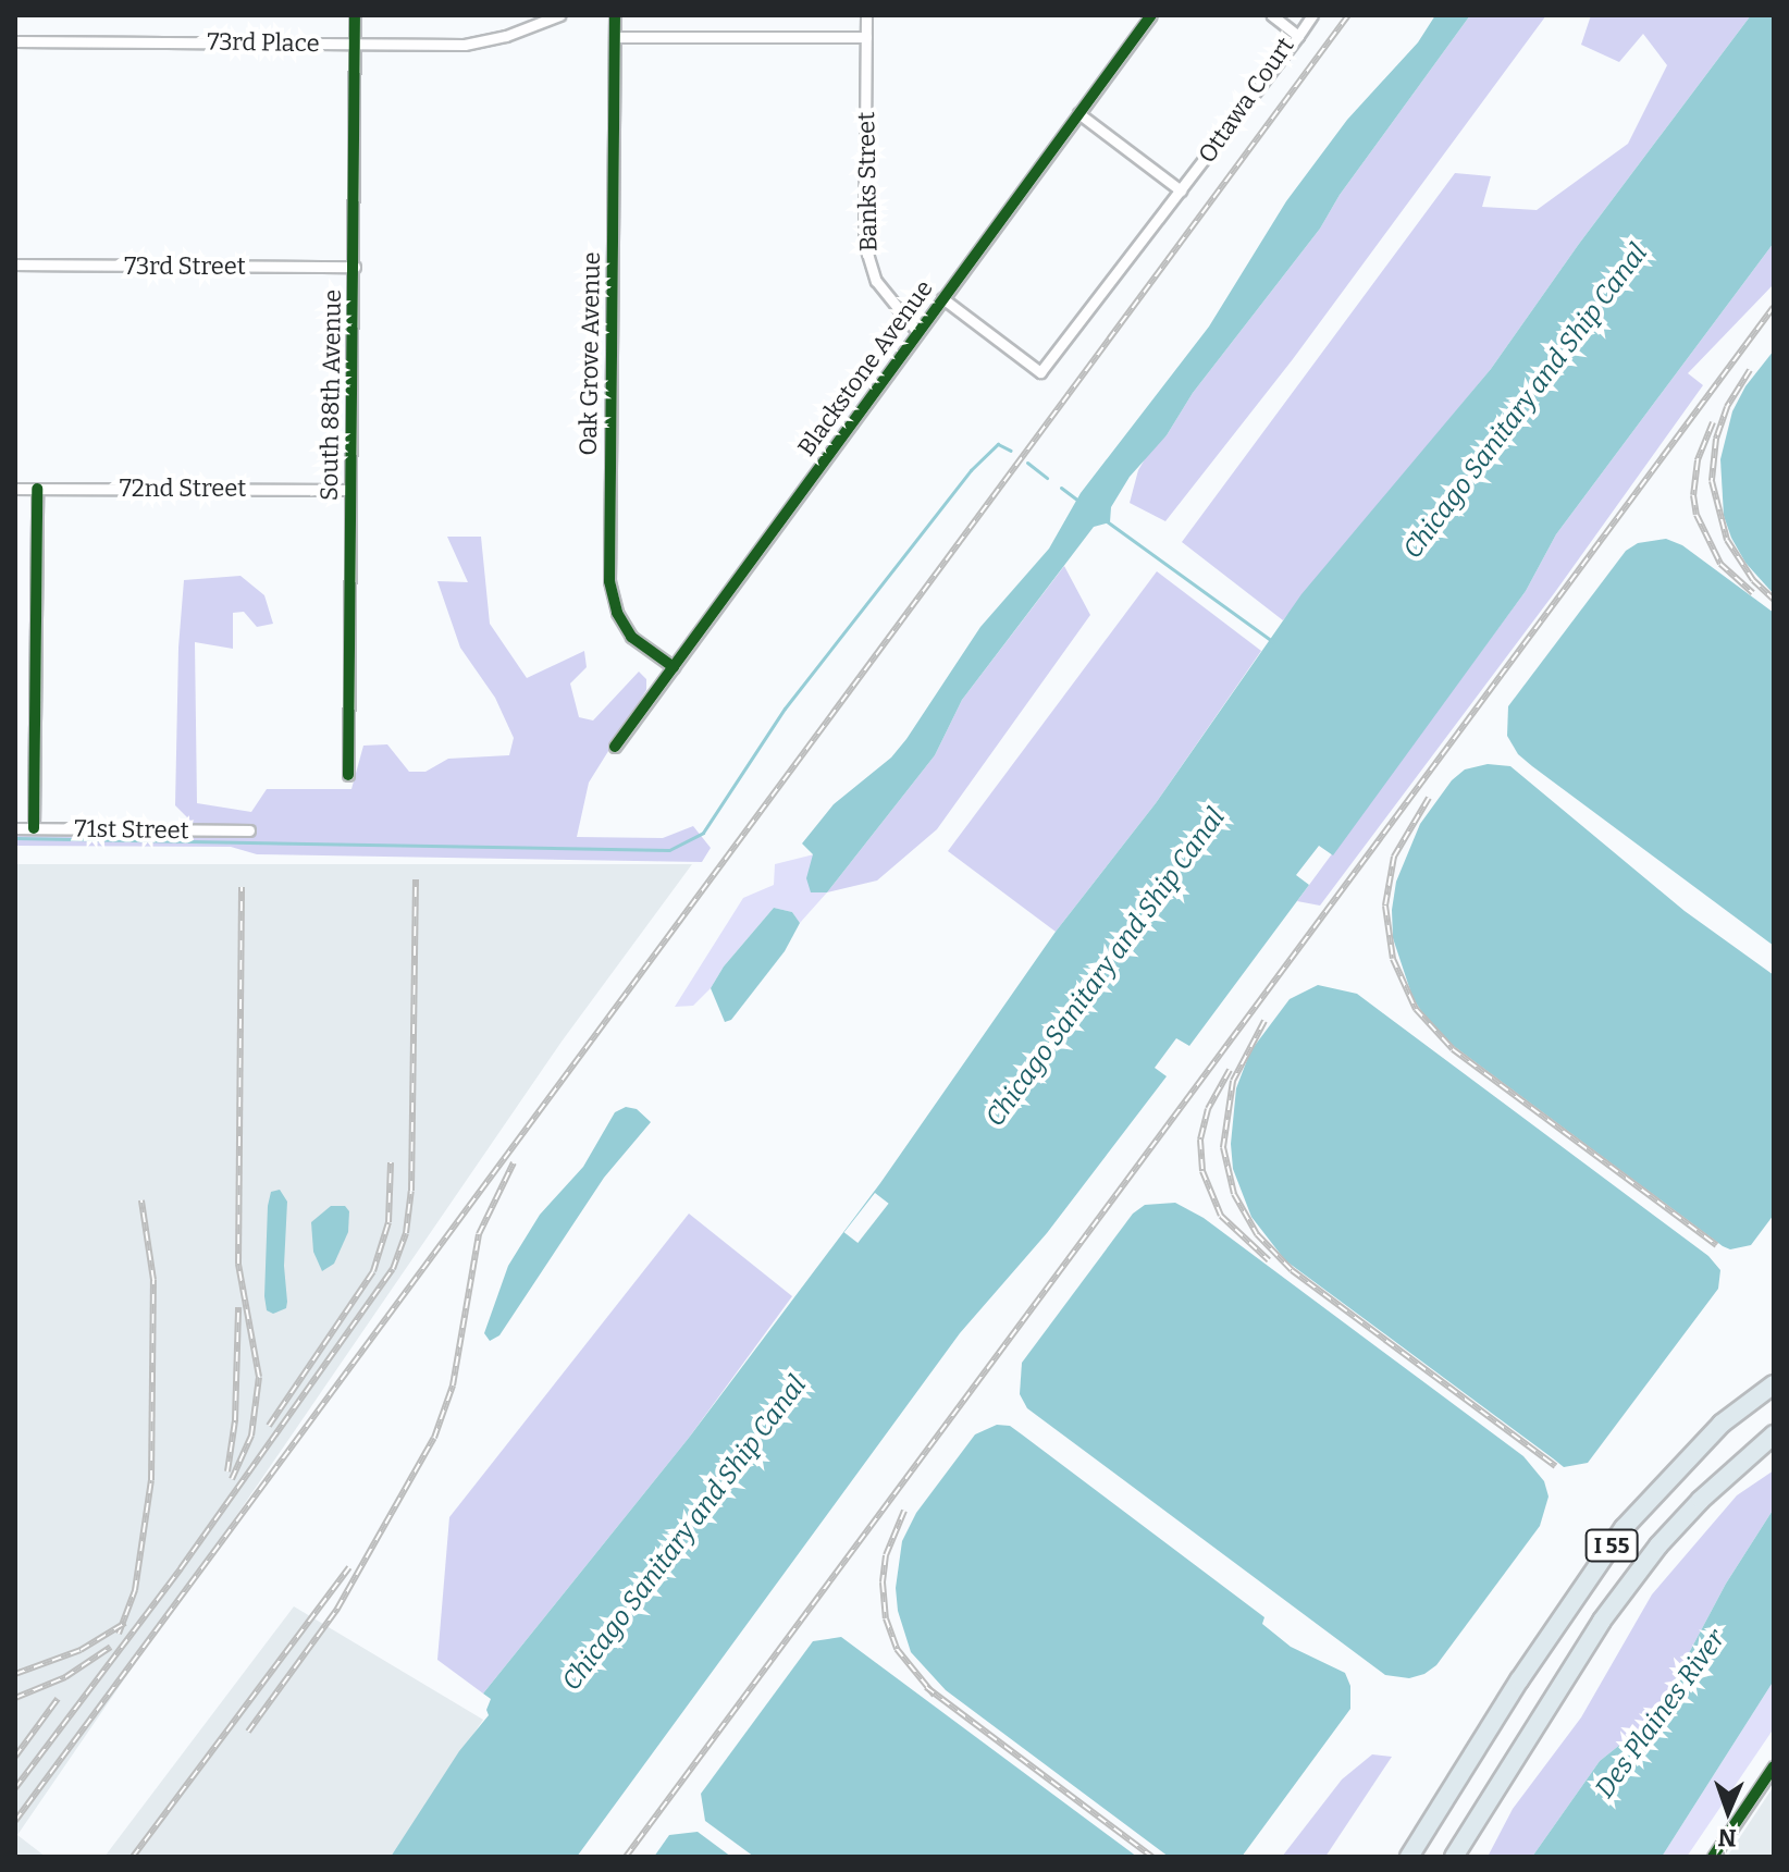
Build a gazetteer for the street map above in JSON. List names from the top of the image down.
{
  "streets": {
    "highway": ["I 55"],
    "street": [
      "73rd Place",
      "Ottawa Court",
      "Banks Street",
      "73rd Street",
      "Oak Grove Avenue",
      "Blackstone Avenue",
      "South 88th Avenue",
      "72nd Street",
      "71st Street"
    ]
  },
  "crossings": [
    ["73rd Place", "South 88th Avenue"],
    ["Ottawa Court", "Blackstone Avenue"],
    ["Banks Street", "Blackstone Avenue"],
    ["73rd Street", "South 88th Avenue"],
    ["Oak Grove Avenue", "Blackstone Avenue"],
    ["South 88th Avenue", "72nd Street"]
  ],
  "water": ["Chicago Sanitary and Ship Canal", "Des Plaines River"],
  "north": "bottom"
}
